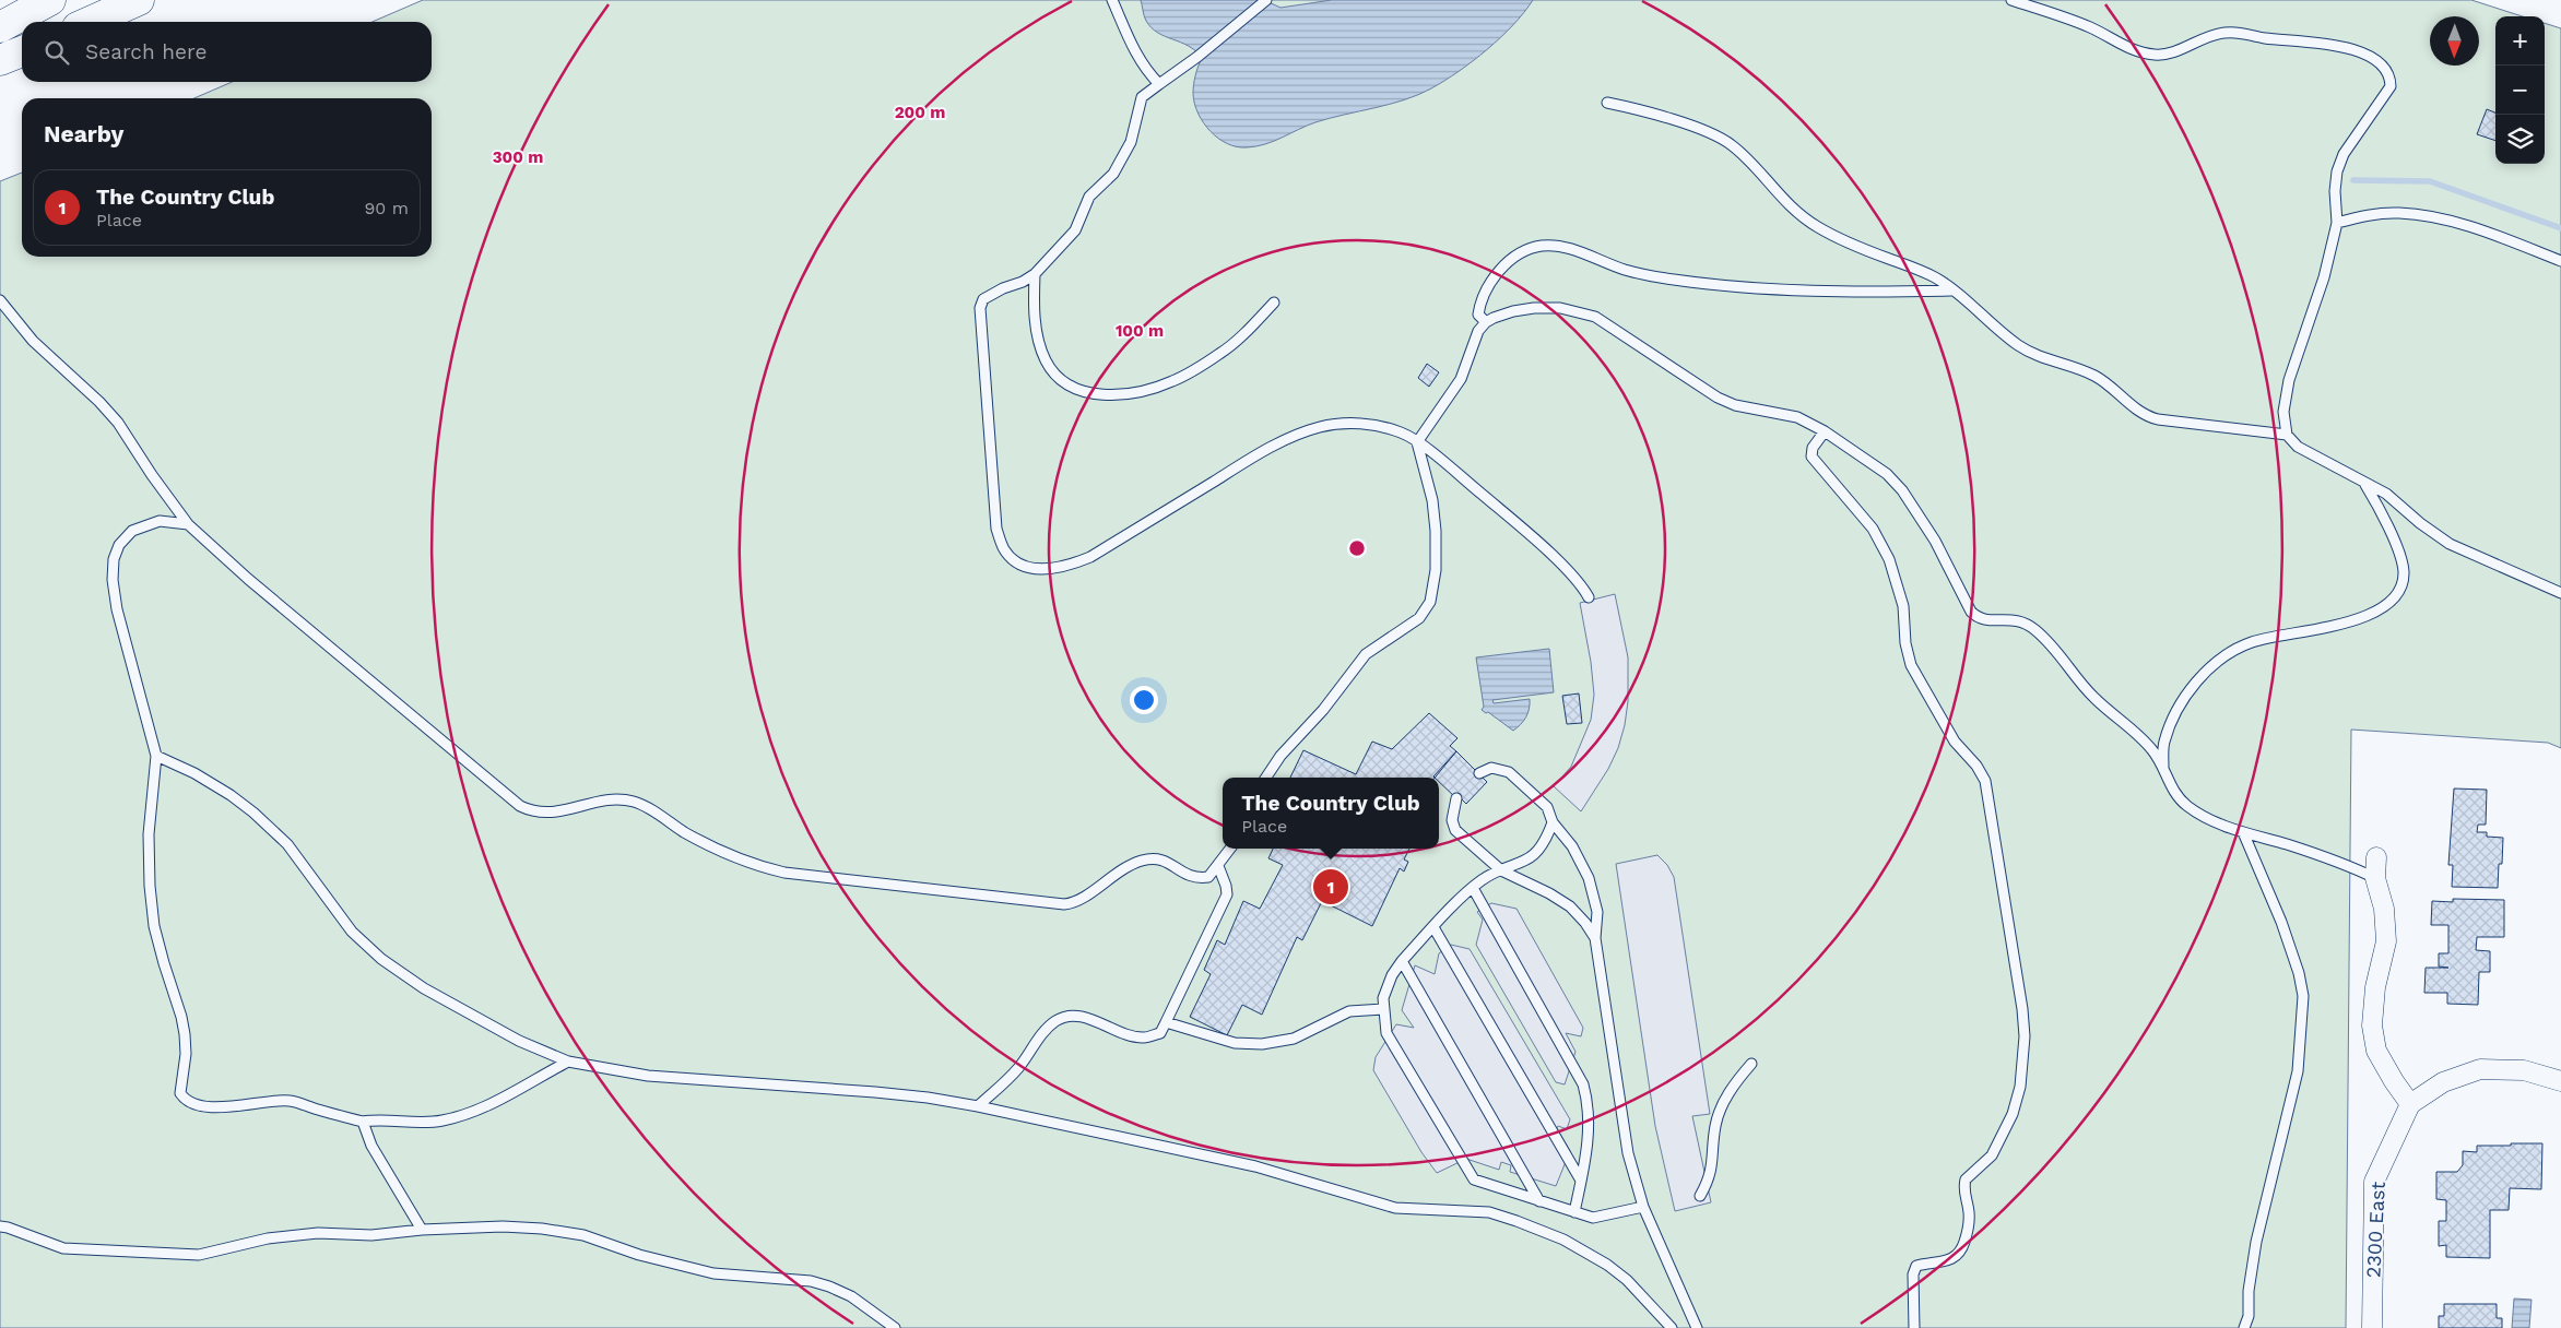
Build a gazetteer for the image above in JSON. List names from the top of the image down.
{
  "streets": {
    "street": ["2300 East"]
  },
  "north": "bottom",
  "page": {
    "map_buttons": ["+", "−"],
    "search": "Search here",
    "heading": "Nearby",
    "list": [
      {
        "mark": "1",
        "name": "The Country Club",
        "note": "Place",
        "value": "90 m"
      }
    ],
    "popup": ["The Country Club", "Place"],
    "pins": "1"
  },
  "rings": ["200 m", "300 m", "100 m"]
}
